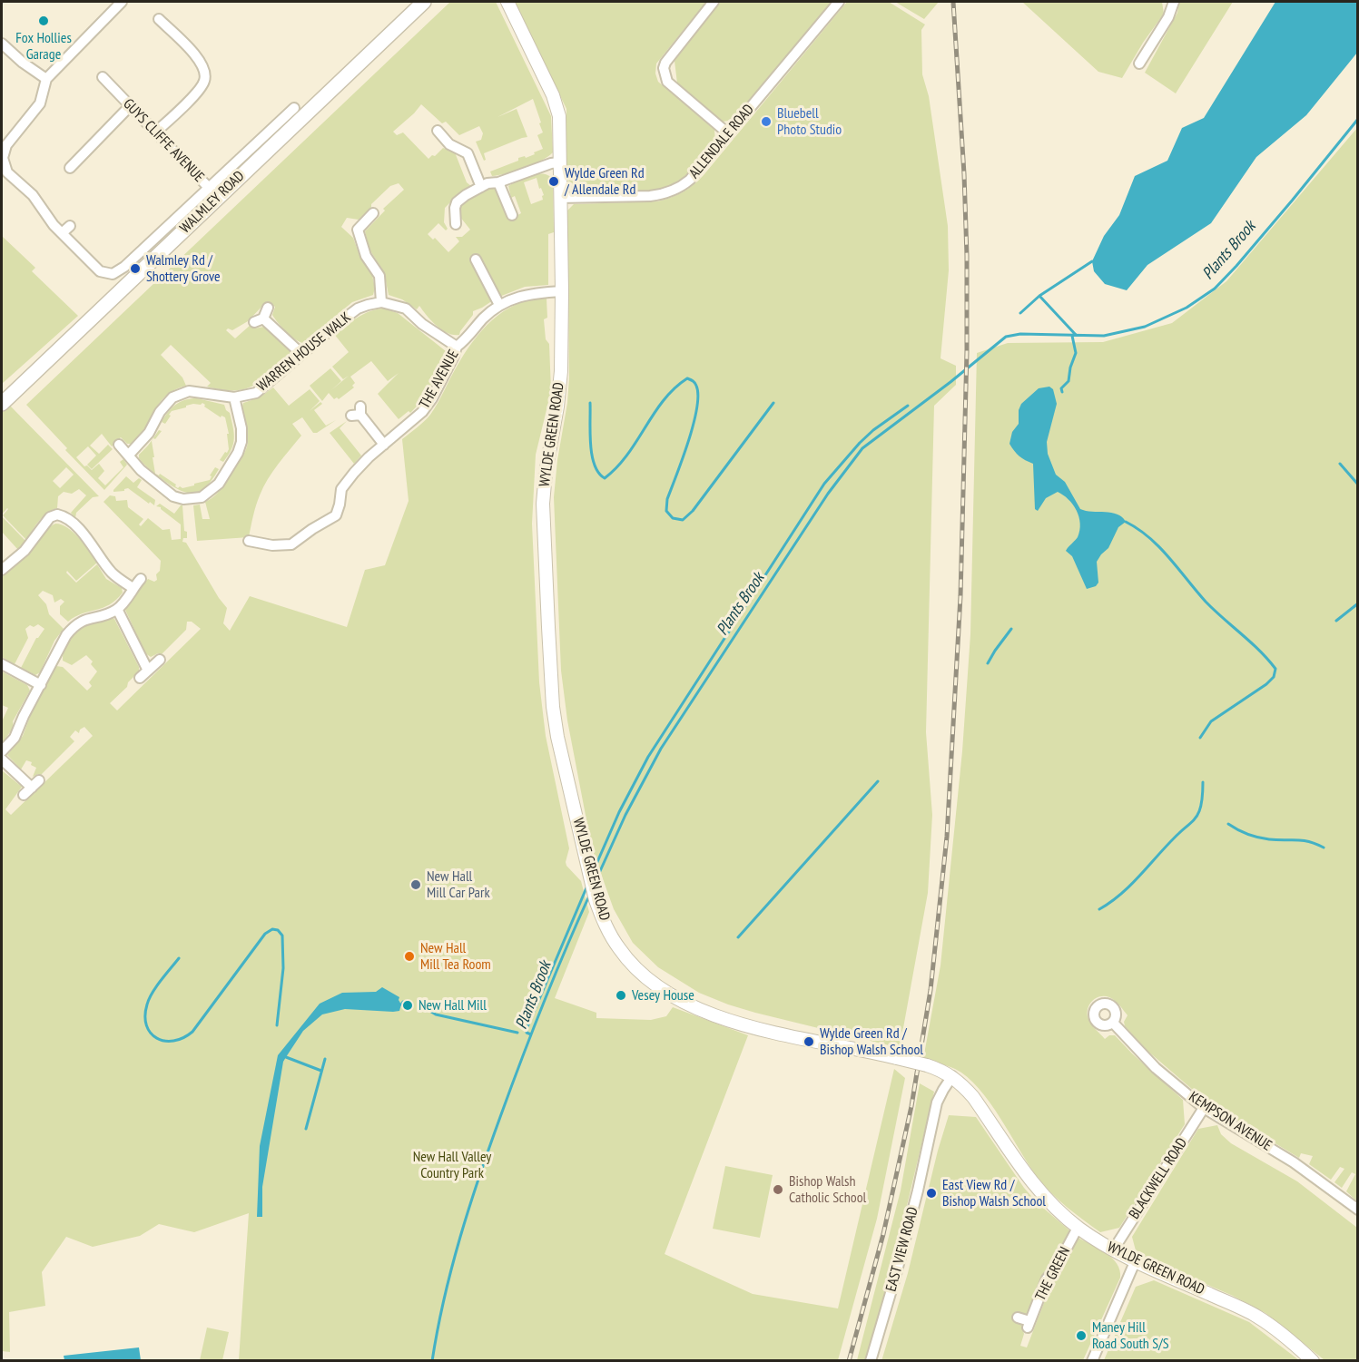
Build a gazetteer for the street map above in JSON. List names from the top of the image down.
{
  "streets": {
    "main road": ["WALMLEY ROAD"],
    "street": [
      "GUYS CLIFFE AVENUE",
      "ALLENDALE ROAD",
      "WARREN HOUSE WALK",
      "THE AVENUE",
      "WYLDE GREEN ROAD",
      "KEMPSON AVENUE",
      "BLACKWELL ROAD",
      "EAST VIEW ROAD",
      "THE GREEN"
    ]
  },
  "crossings": [
    ["GUYS CLIFFE AVENUE", "WALMLEY ROAD"],
    ["ALLENDALE ROAD", "WYLDE GREEN ROAD"],
    ["THE AVENUE", "WYLDE GREEN ROAD"],
    ["WYLDE GREEN ROAD", "BLACKWELL ROAD"],
    ["WYLDE GREEN ROAD", "EAST VIEW ROAD"],
    ["WYLDE GREEN ROAD", "THE GREEN"],
    ["KEMPSON AVENUE", "BLACKWELL ROAD"]
  ],
  "water": ["Plants Brook"],
  "parks": ["New Hall Valley Country Park"],
  "places": [
    "Fox Hollies Garage",
    "Bluebell Photo Studio",
    "Wylde Green Rd / Allendale Rd",
    "Walmley Rd / Shottery Grove",
    "New Hall Mill Car Park",
    "New Hall Mill Tea Room",
    "Vesey House",
    "New Hall Mill",
    "Wylde Green Rd / Bishop Walsh School",
    "Bishop Walsh Catholic School",
    "East View Rd / Bishop Walsh School",
    "Maney Hill Road South S/S"
  ]
}
